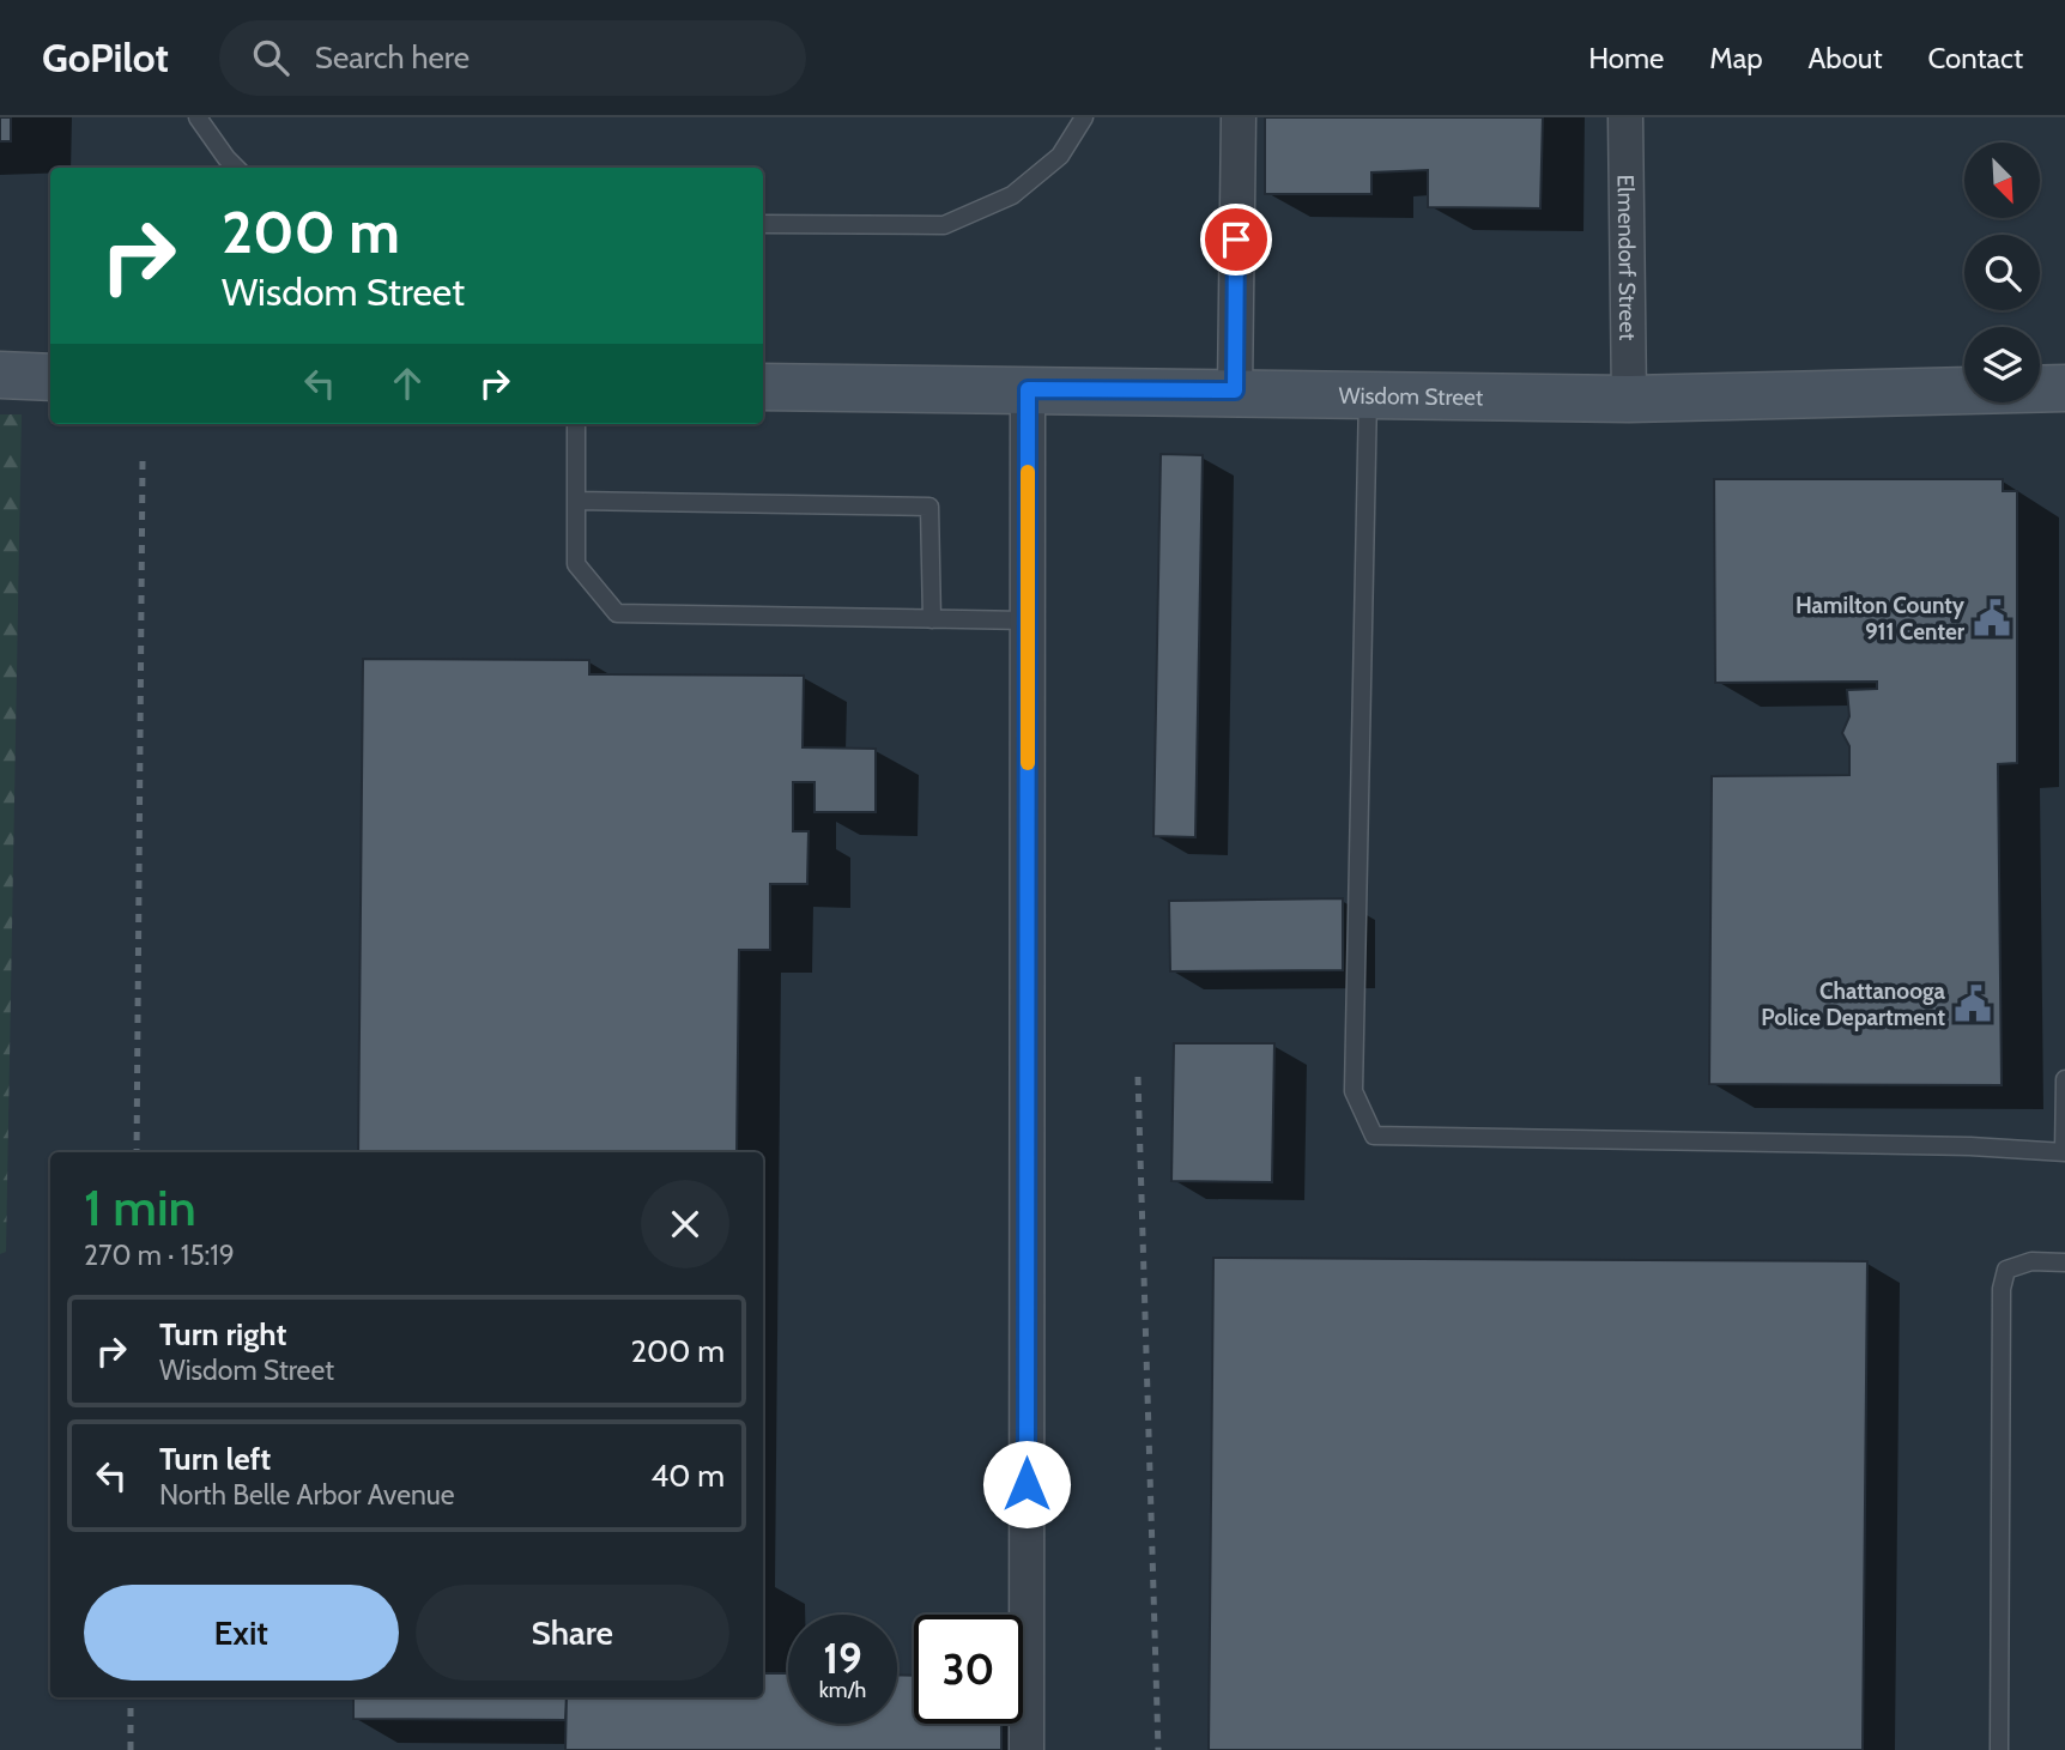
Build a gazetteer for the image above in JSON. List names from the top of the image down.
{
  "streets": {
    "street": ["Elmendorf Street", "Wisdom Street"]
  },
  "crossings": [
    ["Elmendorf Street", "Wisdom Street"]
  ],
  "places": {
    "public building": ["Hamilton County 911 Center", "Chattanooga Police Department"]
  },
  "north": "bottom right",
  "page": {
    "header": "GoPilot",
    "search": "Search here",
    "nav": [
      "Home",
      "Map",
      "About",
      "Contact"
    ],
    "turn": ["200 m", "Wisdom Street"],
    "heading": ["1 min", "270 m · 15:19"],
    "list": [
      {
        "name": "Turn right",
        "note": "Wisdom Street",
        "value": "200 m"
      },
      {
        "name": "Turn left",
        "note": "North Belle Arbor Avenue",
        "value": "40 m"
      }
    ],
    "buttons": ["Exit", "Share"],
    "speed": "19 km/h",
    "limit": "30"
  }
}
